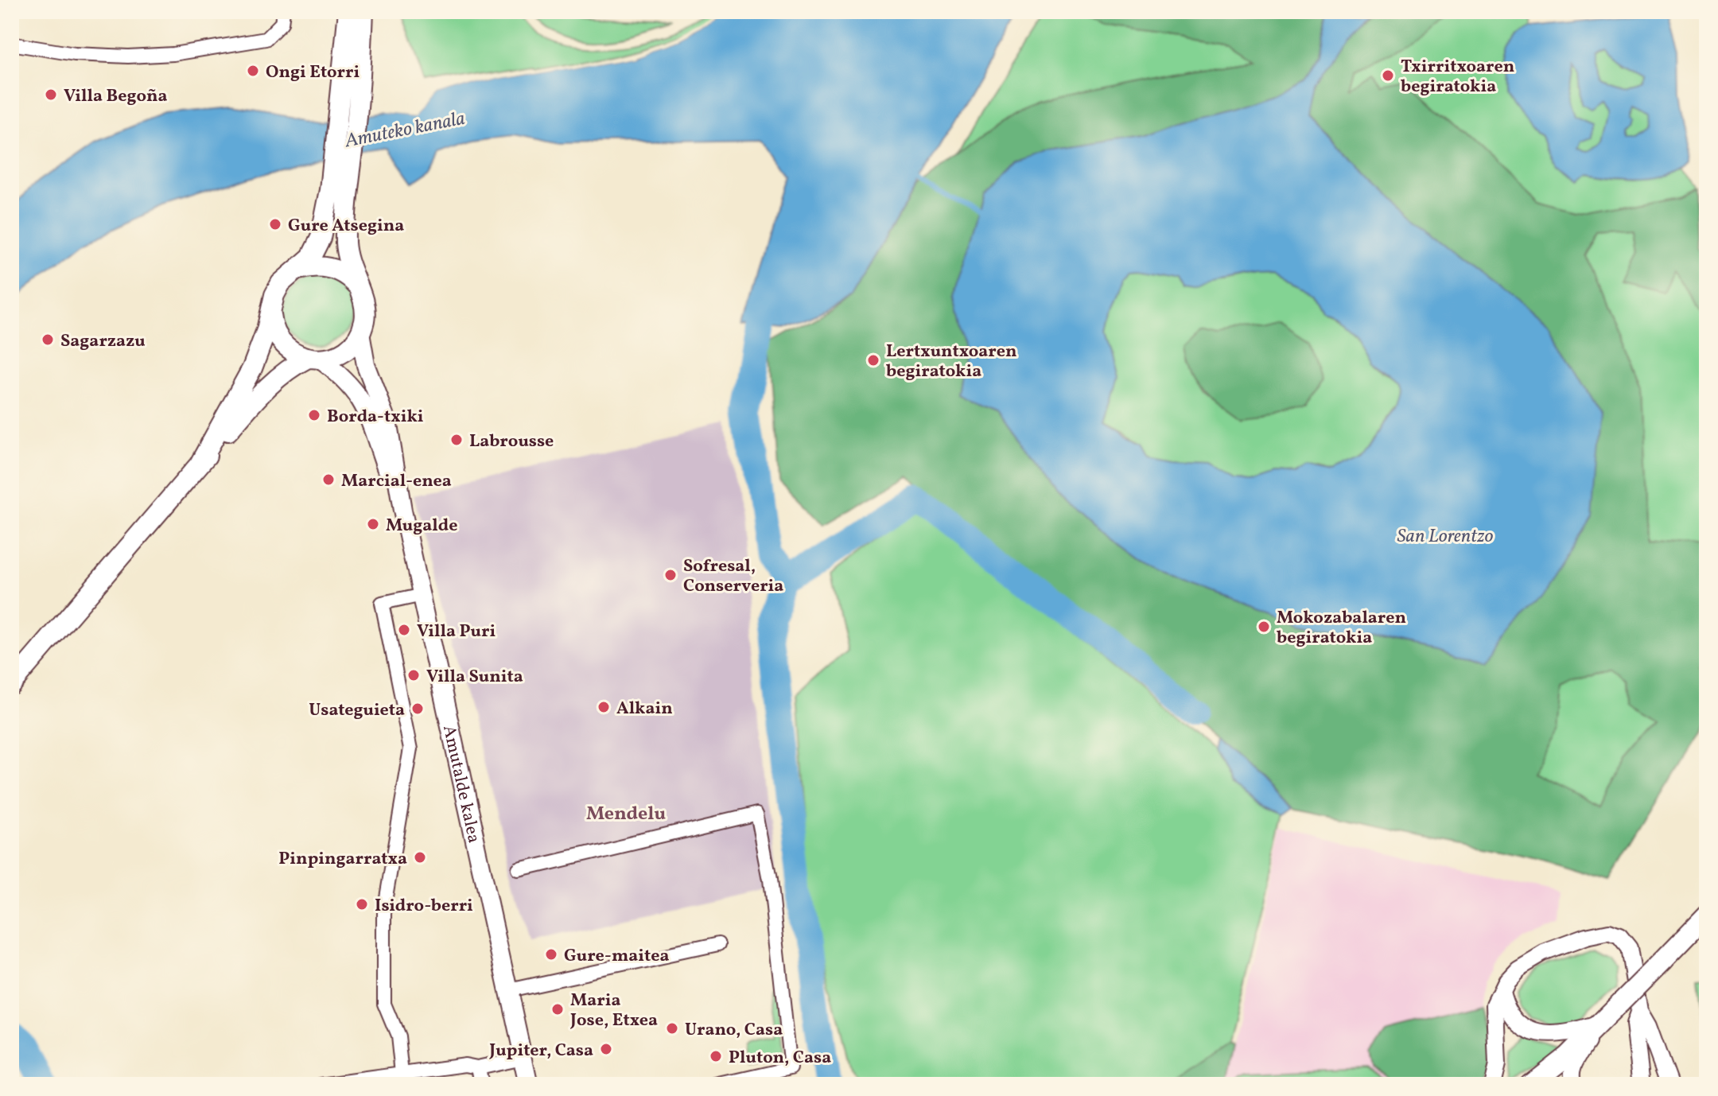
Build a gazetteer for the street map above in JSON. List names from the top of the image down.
{
  "streets": {
    "main road": ["Amutalde kalea"]
  },
  "districts": ["Mendelu"],
  "water": ["Amuteko kanala", "San Lorentzo"],
  "places": [
    "Ongi Etorri",
    "Txirritxoaren begiratokia",
    "Villa Begoña",
    "Gure Atsegina",
    "Sagarzazu",
    "Lertxuntxoaren begiratokia",
    "Borda-txiki",
    "Labrousse",
    "Marcial-enea",
    "Mugalde",
    "Sofresal, Conserveria",
    "Mokozabalaren begiratokia",
    "Villa Puri",
    "Villa Sunita",
    "Alkain",
    "Usateguieta",
    "Pinpingarratxa",
    "Isidro-berri",
    "Gure-maitea",
    "Maria Jose, Etxea",
    "Urano, Casa",
    "Jupiter, Casa",
    "Pluton, Casa"
  ]
}
